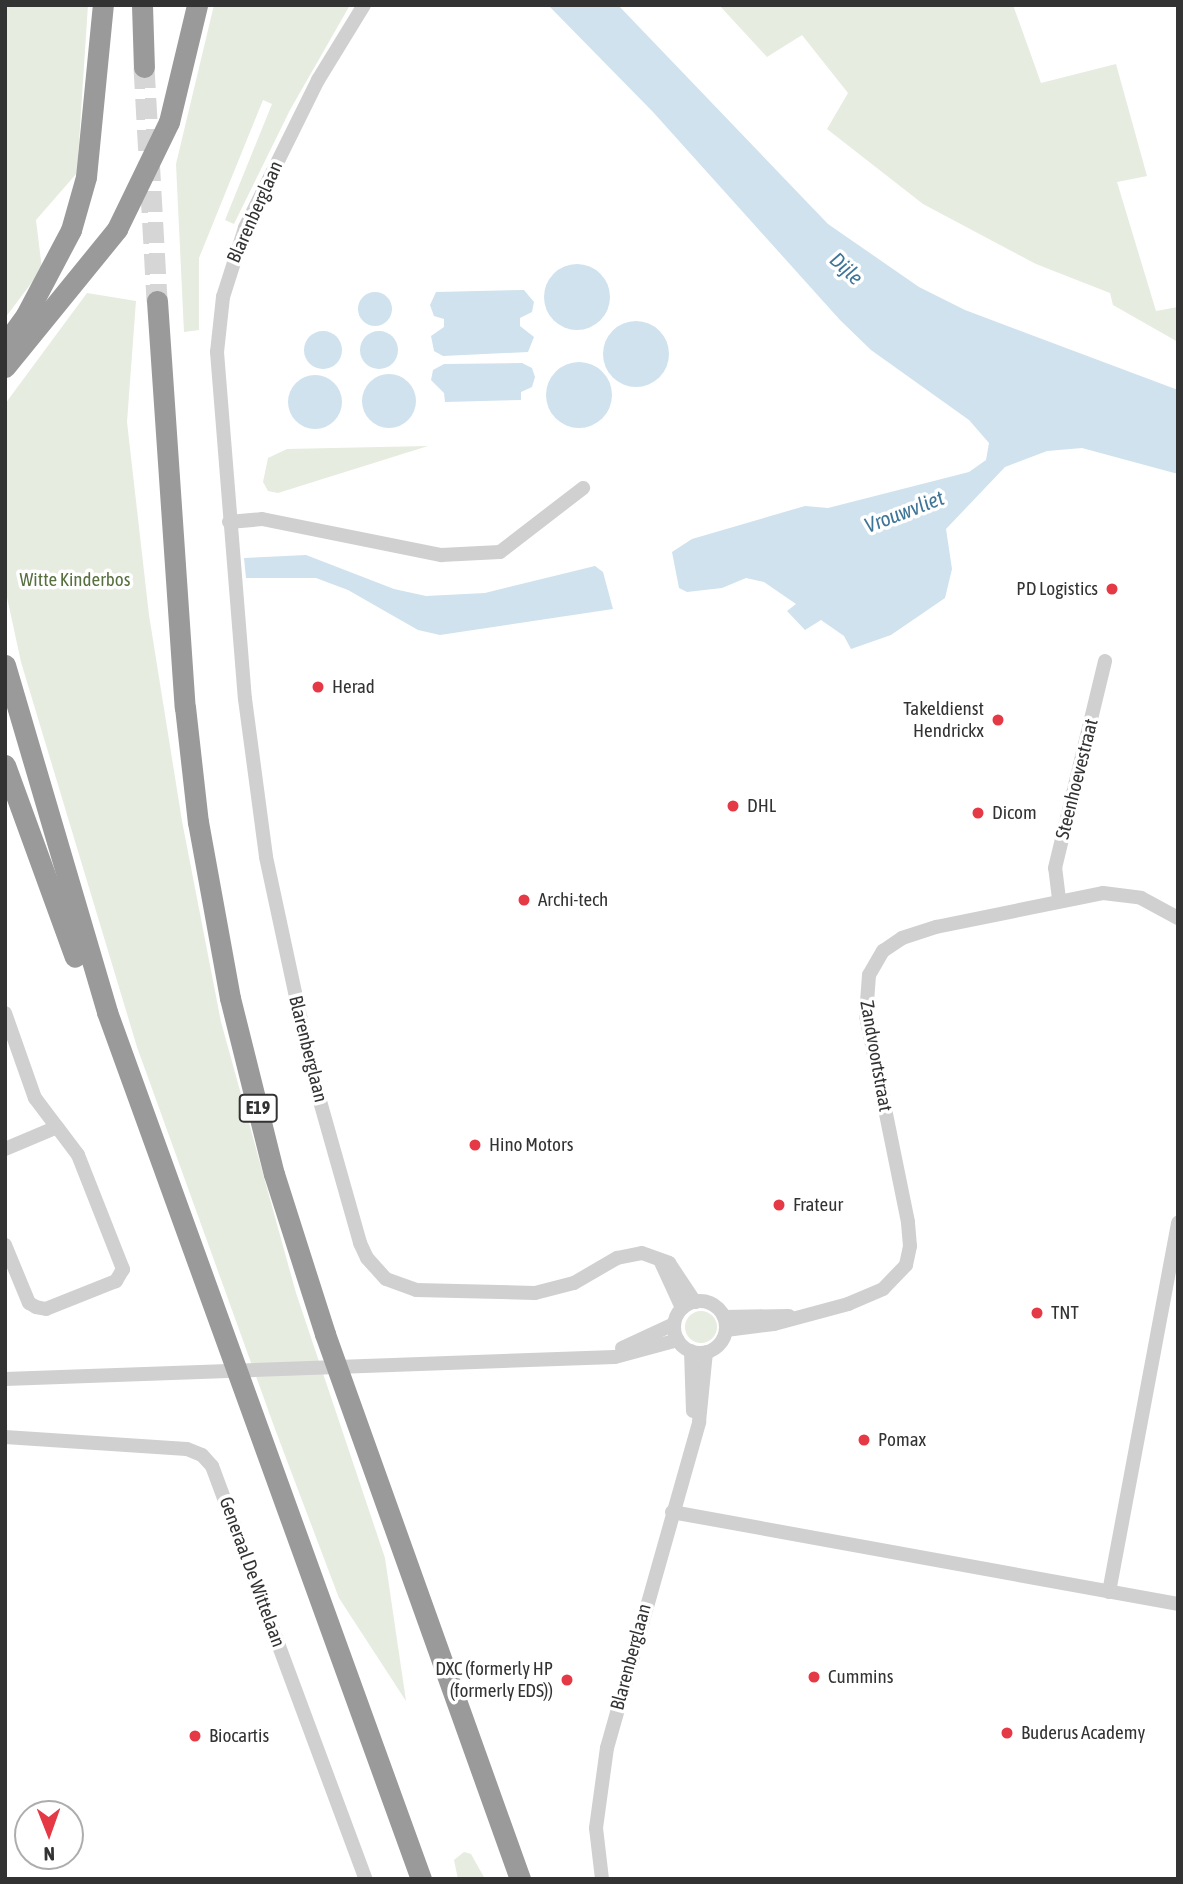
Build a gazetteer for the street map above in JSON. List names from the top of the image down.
{
  "streets": {
    "highway": ["E19"],
    "street": [
      "Blarenberglaan",
      "Steenhoevestraat",
      "Zandvoortstraat",
      "Generaal De Wittelaan"
    ]
  },
  "crossings": [
    ["Blarenberglaan", "Zandvoortstraat"],
    ["Steenhoevestraat", "Zandvoortstraat"]
  ],
  "water": ["Dijle", "Vrouwvliet"],
  "parks": ["Witte Kinderbos"],
  "places": [
    "PD Logistics",
    "Herad",
    "Takeldienst Hendrickx",
    "DHL",
    "Dicom",
    "Archi-tech",
    "Hino Motors",
    "Frateur",
    "TNT",
    "Pomax",
    "Cummins",
    "DXC (formerly HP (formerly EDS))",
    "Buderus Academy",
    "Biocartis"
  ],
  "north": "bottom"
}
